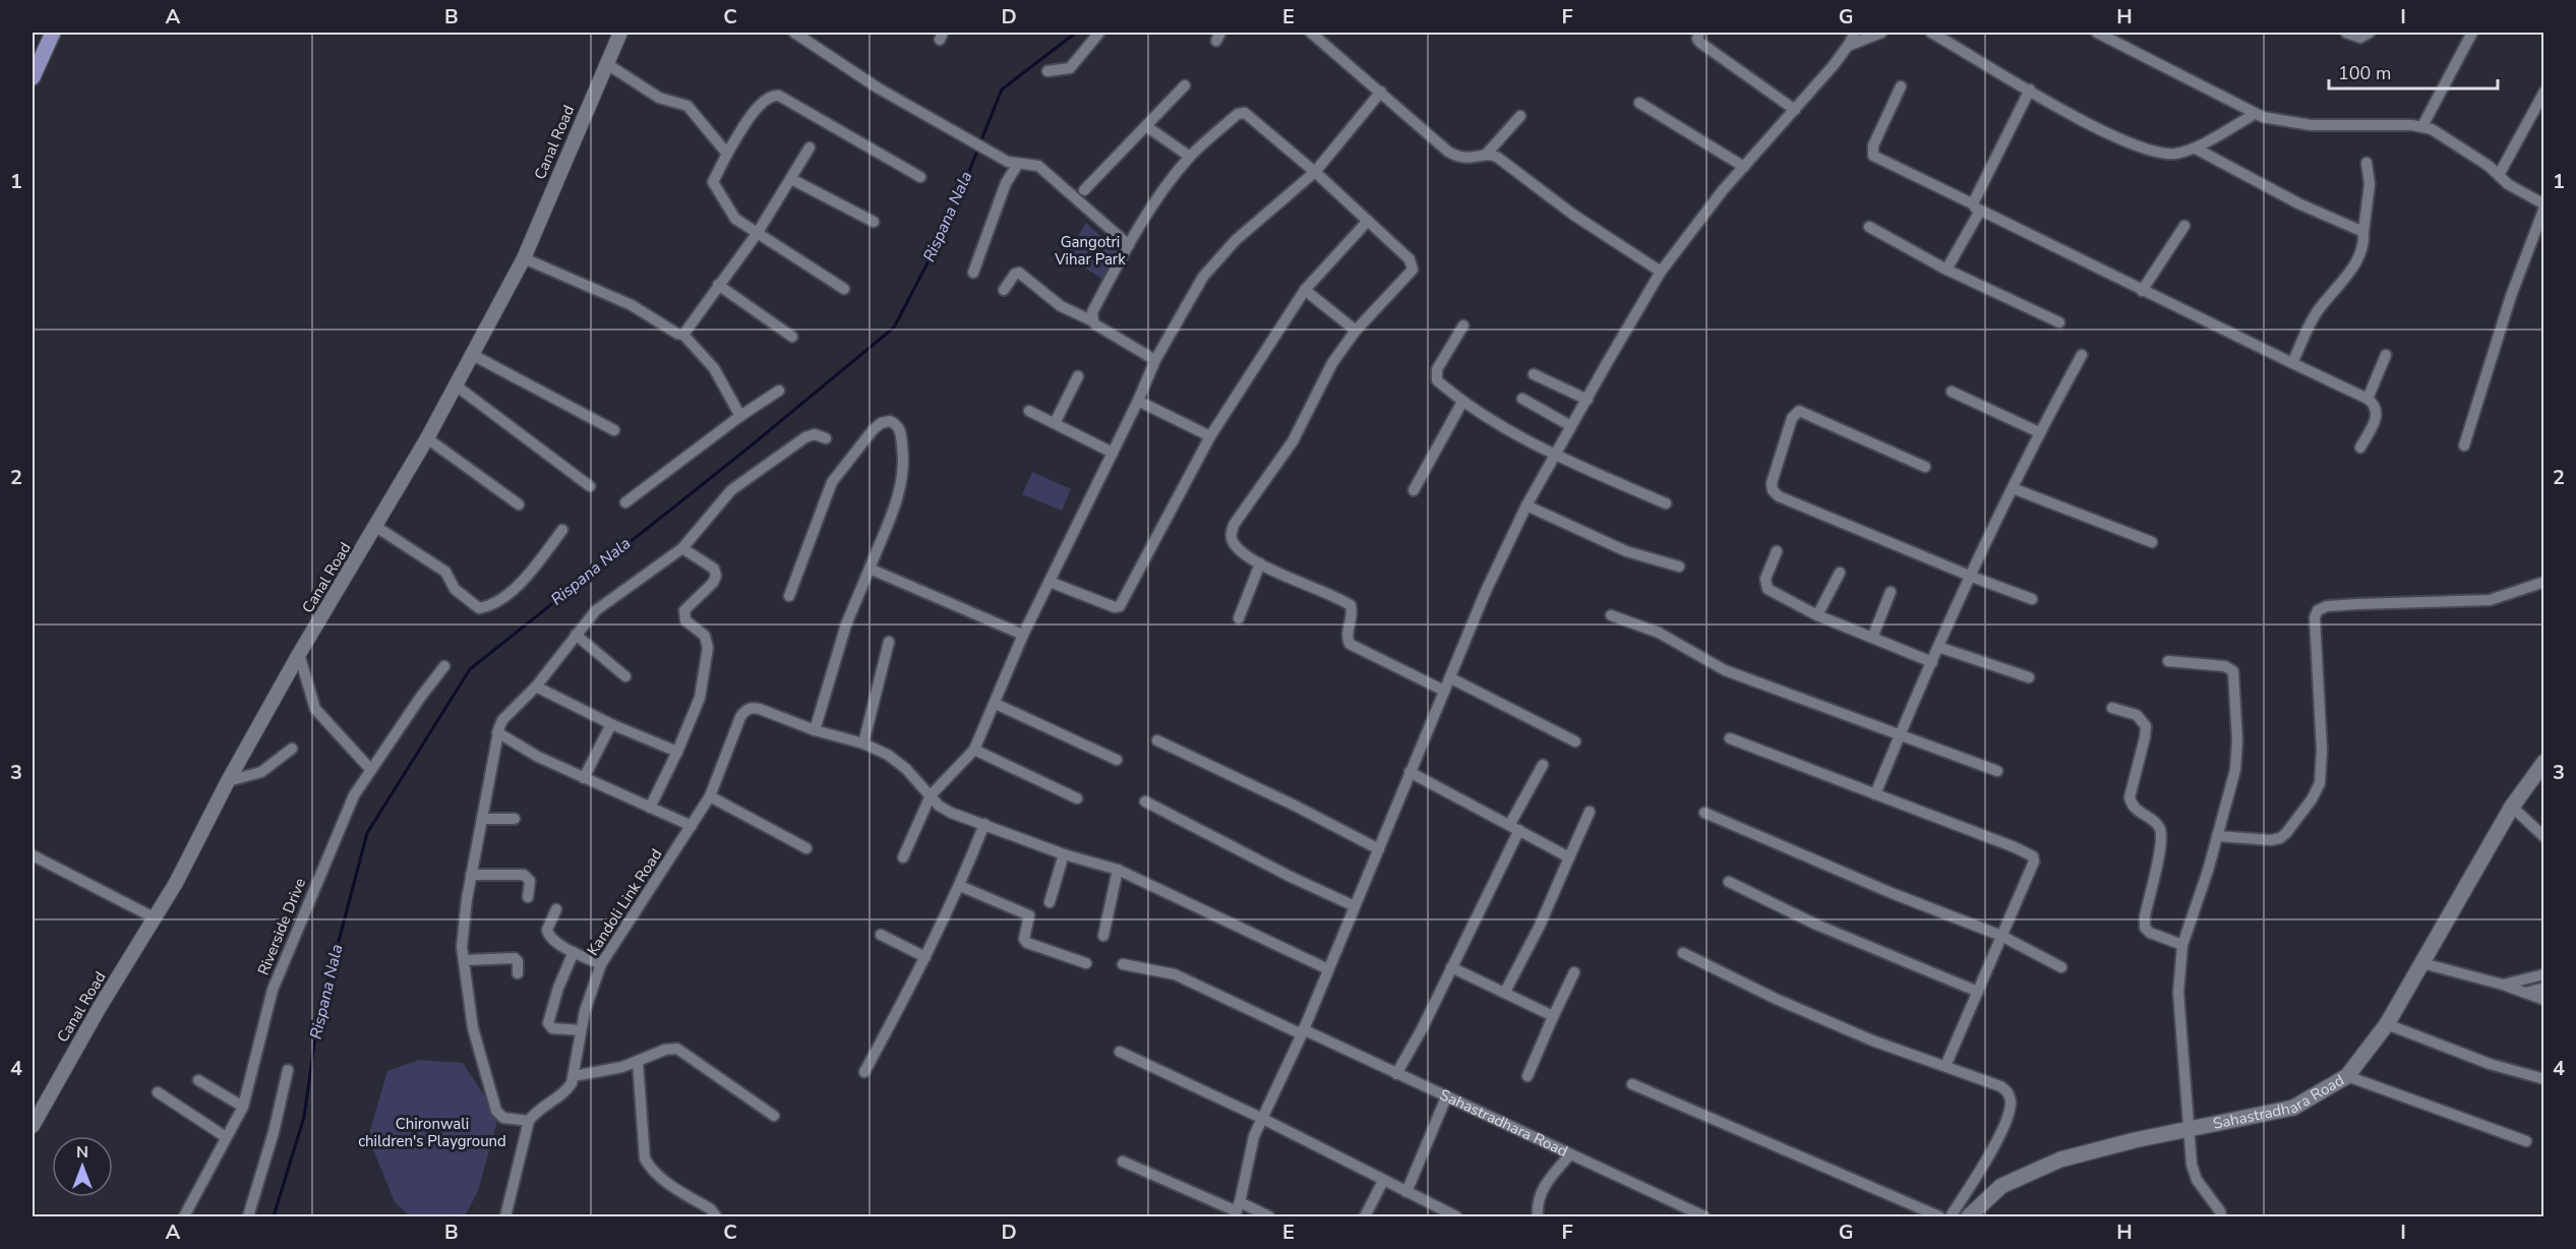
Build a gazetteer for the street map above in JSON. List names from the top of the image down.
{
  "streets": {
    "main road": ["Sahastradhara Road"],
    "street": ["Canal Road", "Kandoli Link Road", "Riverside Drive"]
  },
  "water": ["Rispana Nala"],
  "parks": ["Gangotri Vihar Park", "Chironwali children's Playground"],
  "scale_bar": "100 m",
  "north": "top",
  "grid": {
    "columns": [
      "A",
      "B",
      "C",
      "D",
      "E",
      "F",
      "G",
      "H",
      "I"
    ],
    "rows": [
      "1",
      "2",
      "3",
      "4"
    ]
  }
}
